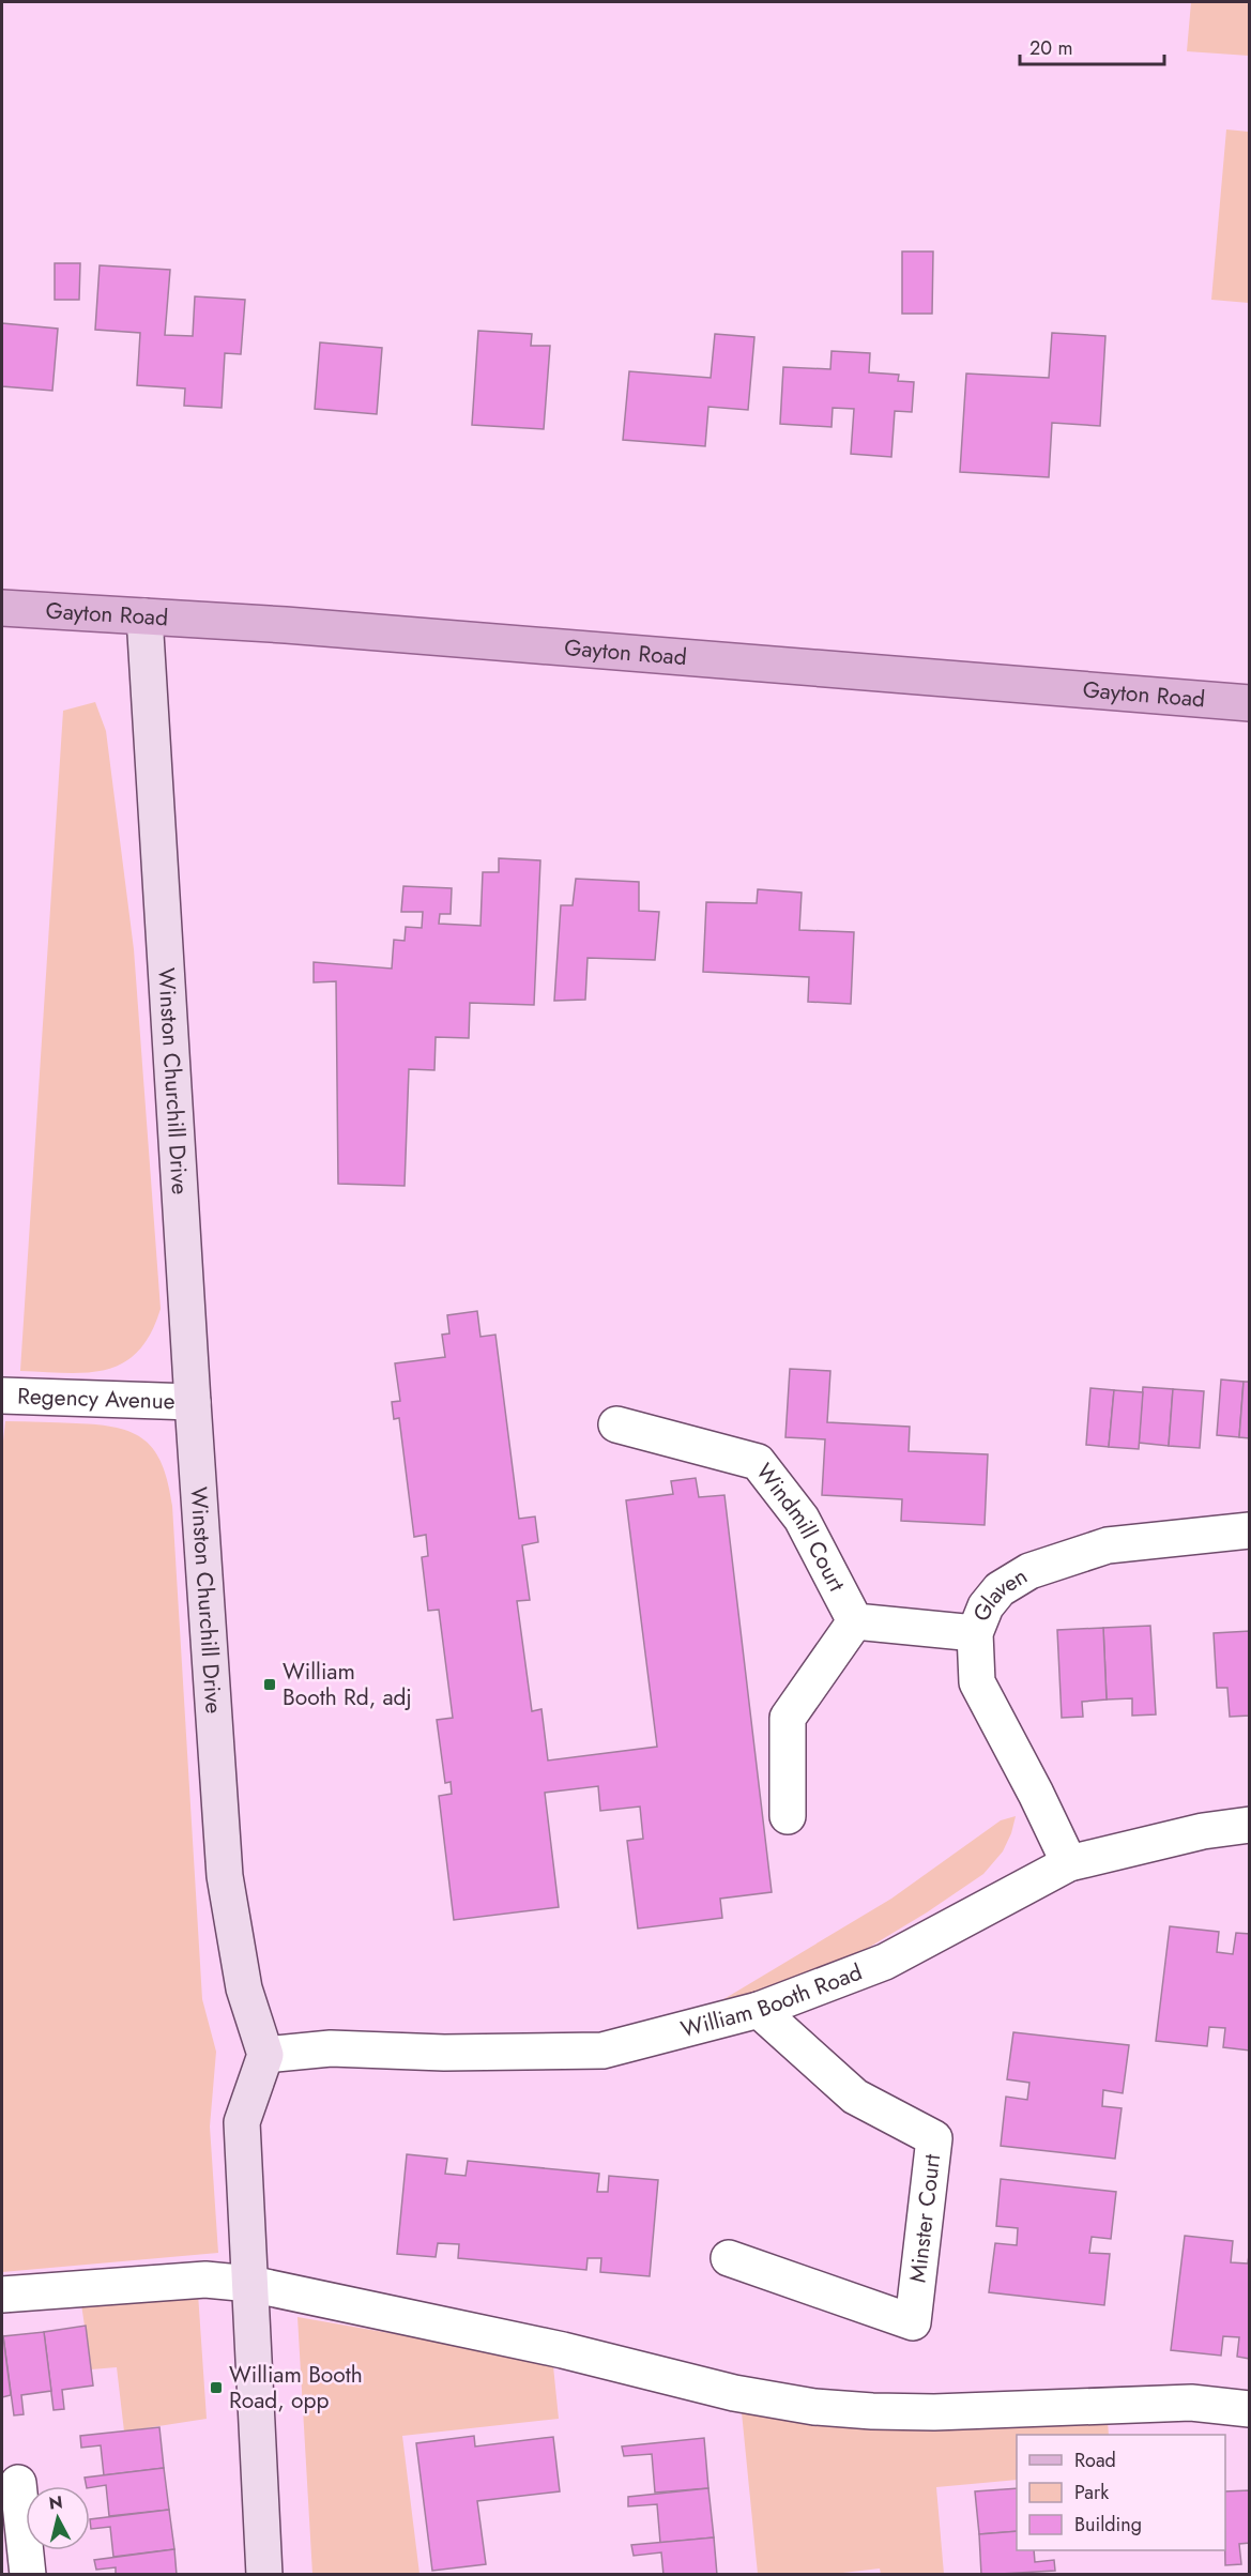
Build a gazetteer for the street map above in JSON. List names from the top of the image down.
{
  "streets": {
    "main road": ["Gayton Road"],
    "street": [
      "Winston Churchill Drive",
      "Regency Avenue",
      "Windmill Court",
      "Glaven",
      "William Booth Road",
      "Minster Court"
    ]
  },
  "crossings": [
    ["Gayton Road", "Winston Churchill Drive"],
    ["Winston Churchill Drive", "Regency Avenue"],
    ["Winston Churchill Drive", "William Booth Road"],
    ["Glaven", "William Booth Road"],
    ["William Booth Road", "Minster Court"]
  ],
  "places": {
    "transit": ["William Booth Rd, adj", "William Booth Road, opp"]
  },
  "legend": ["Road", "Park", "Building"],
  "scale_bar": "20 m",
  "north": "top"
}
